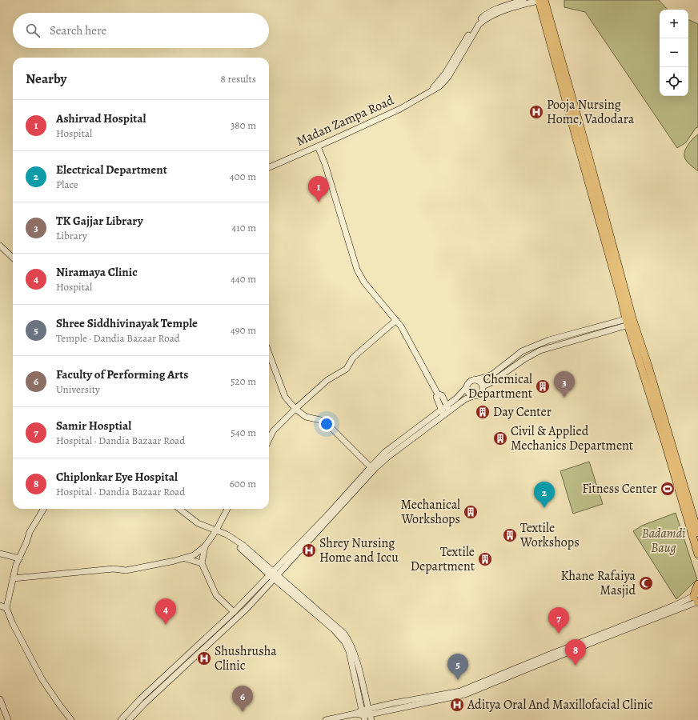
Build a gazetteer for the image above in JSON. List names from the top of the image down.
{
  "streets": {
    "main road": ["Madan Zampa Road"]
  },
  "parks": ["Badamdi Baug"],
  "places": {
    "hospital": [
      "Pooja Nursing Home, Vadodara",
      "Shrey Nursing Home and Iccu",
      "Shushrusha Clinic",
      "Aditya Oral And Maxillofacial Clinic"
    ],
    "building": [
      "Chemical Department",
      "Day Center",
      "Civil & Applied Mechanics Department",
      "Mechanical Workshops",
      "Textile Workshops",
      "Textile Department"
    ],
    "sports": ["Fitness Center"],
    "mosque": ["Khane Rafaiya Masjid"]
  },
  "page": {
    "map_buttons": ["+", "−"],
    "search": "Search here",
    "heading": ["Nearby", "8 results"],
    "list": [
      {
        "mark": "1",
        "name": "Ashirvad Hospital",
        "note": "Hospital",
        "value": "380 m"
      },
      {
        "mark": "2",
        "name": "Electrical Department",
        "note": "Place",
        "value": "400 m"
      },
      {
        "mark": "3",
        "name": "TK Gajjar Library",
        "note": "Library",
        "value": "410 m"
      },
      {
        "mark": "4",
        "name": "Niramaya Clinic",
        "note": "Hospital",
        "value": "440 m"
      },
      {
        "mark": "5",
        "name": "Shree Siddhivinayak Temple",
        "note": "Temple · Dandia Bazaar Road",
        "value": "490 m"
      },
      {
        "mark": "6",
        "name": "Faculty of Performing Arts",
        "note": "University",
        "value": "520 m"
      },
      {
        "mark": "7",
        "name": "Samir Hosptial",
        "note": "Hospital · Dandia Bazaar Road",
        "value": "540 m"
      },
      {
        "mark": "8",
        "name": "Chiplonkar Eye Hospital",
        "note": "Hospital · Dandia Bazaar Road",
        "value": "600 m"
      }
    ],
    "pins": [
      "1",
      "3",
      "2",
      "4",
      "7",
      "8",
      "5",
      "6"
    ]
  }
}
